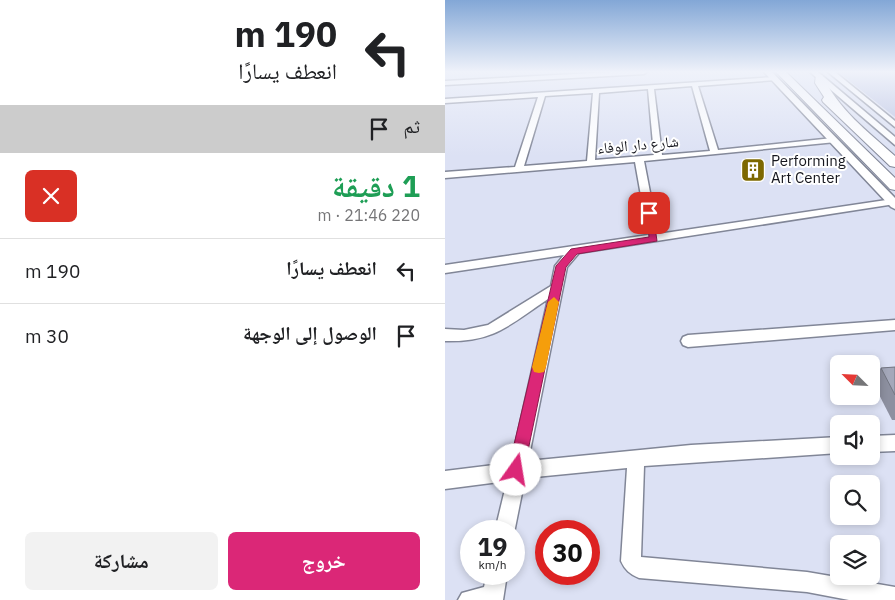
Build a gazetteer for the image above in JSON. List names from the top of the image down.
{
  "streets": {
    "street": ["شارع دار الوفاء"]
  },
  "places": {
    "building": ["Performing Art Center"]
  },
  "north": "top left",
  "page": {
    "turn": ["190 m", "انعطف يسارًا"],
    "then": "ثم",
    "heading": ["1 دقيقة", "220 m · 21:46"],
    "list": [
      {
        "name": "انعطف يسارًا",
        "value": "190 m"
      },
      {
        "name": "الوصول إلى الوجهة",
        "value": "30 m"
      }
    ],
    "speed": "19 km/h",
    "limit": "30",
    "buttons": ["خروج", "مشاركة"]
  }
}
